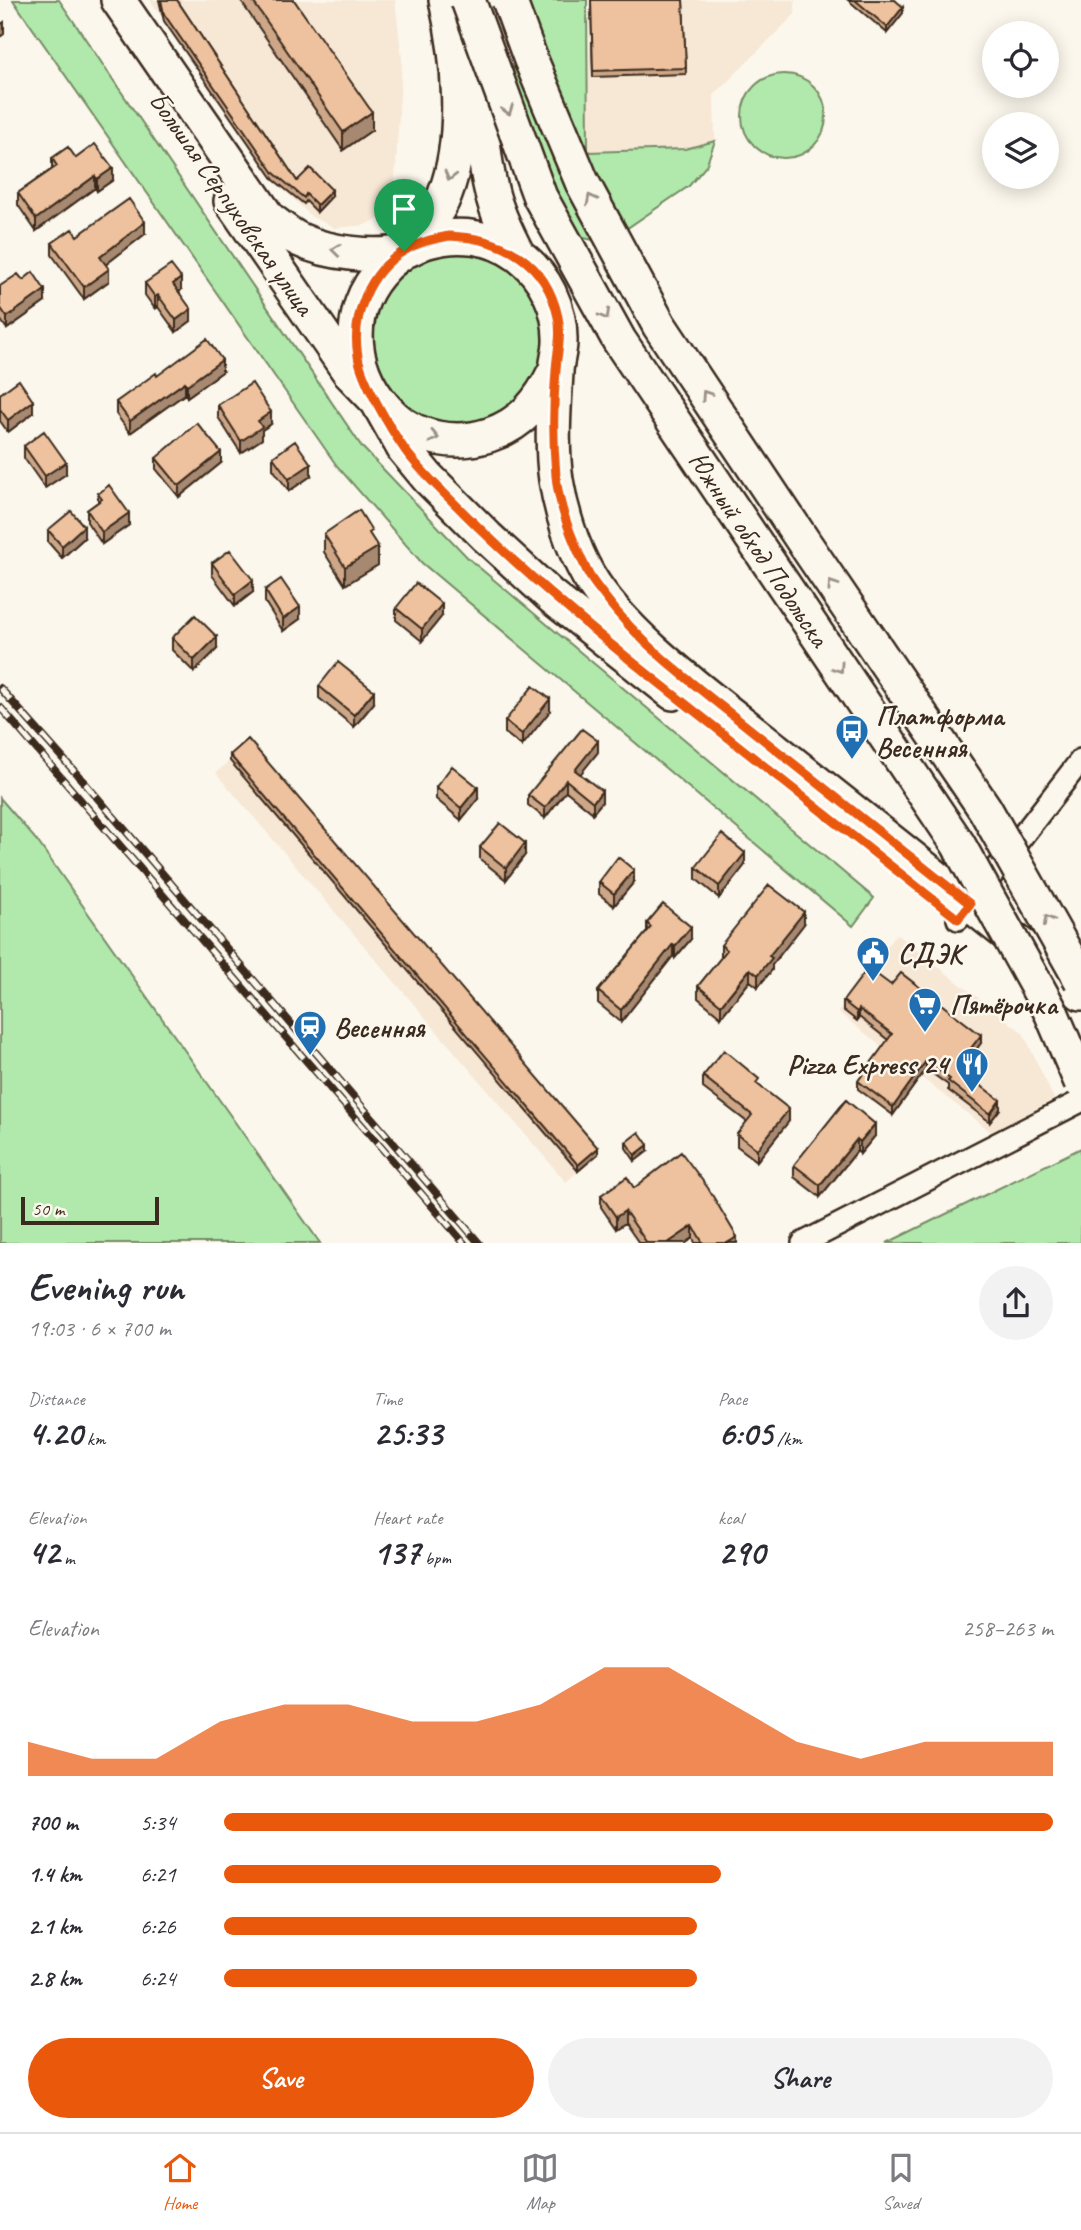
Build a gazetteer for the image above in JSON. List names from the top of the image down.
{
  "streets": {
    "main road": ["Большая Серпуховская улица", "Южный обход Подольска"]
  },
  "places": {
    "bus stop": ["Платформа Весенняя"],
    "public building": ["СДЭК"],
    "supermarket": ["Пятёрочка"],
    "station": ["Весенняя"],
    "restaurant": ["Pizza Express 24"]
  },
  "scale_bar": "50 m",
  "page": {
    "scale": "50 m",
    "heading": ["Evening run", "19:03 · 6 × 700 m"],
    "stats": [
      ["Distance", "4.20 km"],
      ["Time", "25:33"],
      ["Pace", "6:05 /km"],
      ["Elevation", "42 m"],
      ["Heart rate", "137 bpm"],
      ["kcal", "290"]
    ],
    "chart": ["Elevation", "258–263 m"],
    "list": [
      {
        "name": "700 m",
        "note": "5:34"
      },
      {
        "name": "1.4 km",
        "note": "6:21"
      },
      {
        "name": "2.1 km",
        "note": "6:26"
      },
      {
        "name": "2.8 km",
        "note": "6:24"
      }
    ],
    "buttons": ["Save", "Share"],
    "tabs": ["Home", "Map", "Saved"]
  }
}
